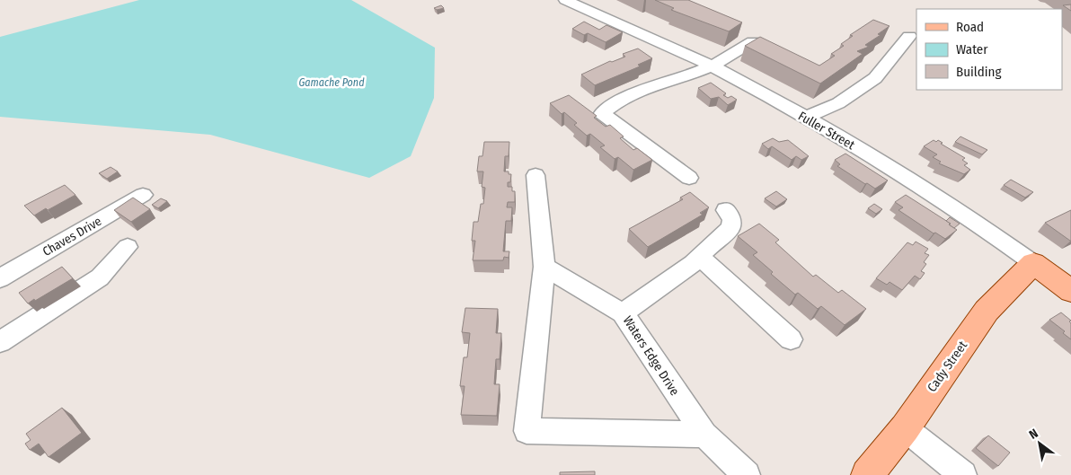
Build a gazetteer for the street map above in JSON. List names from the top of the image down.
{
  "streets": {
    "main road": ["Fuller Street", "Cady Street"],
    "street": ["Chaves Drive", "Waters Edge Drive"]
  },
  "crossings": [
    ["Fuller Street", "Cady Street"]
  ],
  "water": ["Gamache Pond"],
  "legend": ["Road", "Water", "Building"],
  "north": "top left"
}
